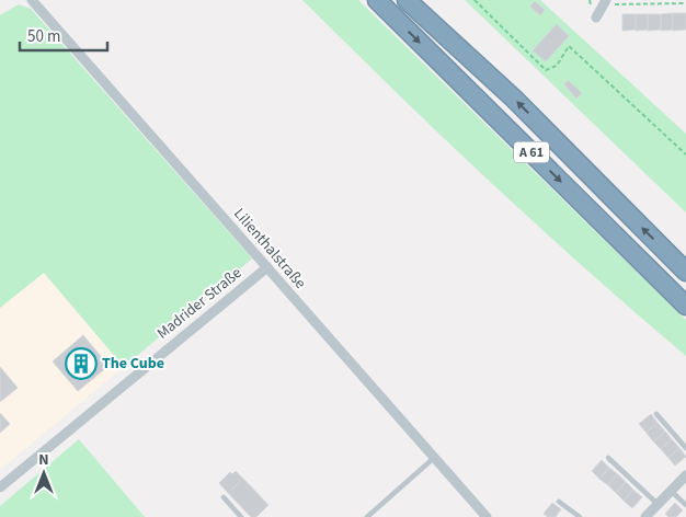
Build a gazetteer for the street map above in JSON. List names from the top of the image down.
{
  "streets": {
    "highway": ["A 61"],
    "street": ["Lilienthalstraße", "Madrider Straße"]
  },
  "crossings": [
    ["Lilienthalstraße", "Madrider Straße"]
  ],
  "places": {
    "building": ["The Cube"]
  },
  "scale_bar": "50 m",
  "north": "top"
}
